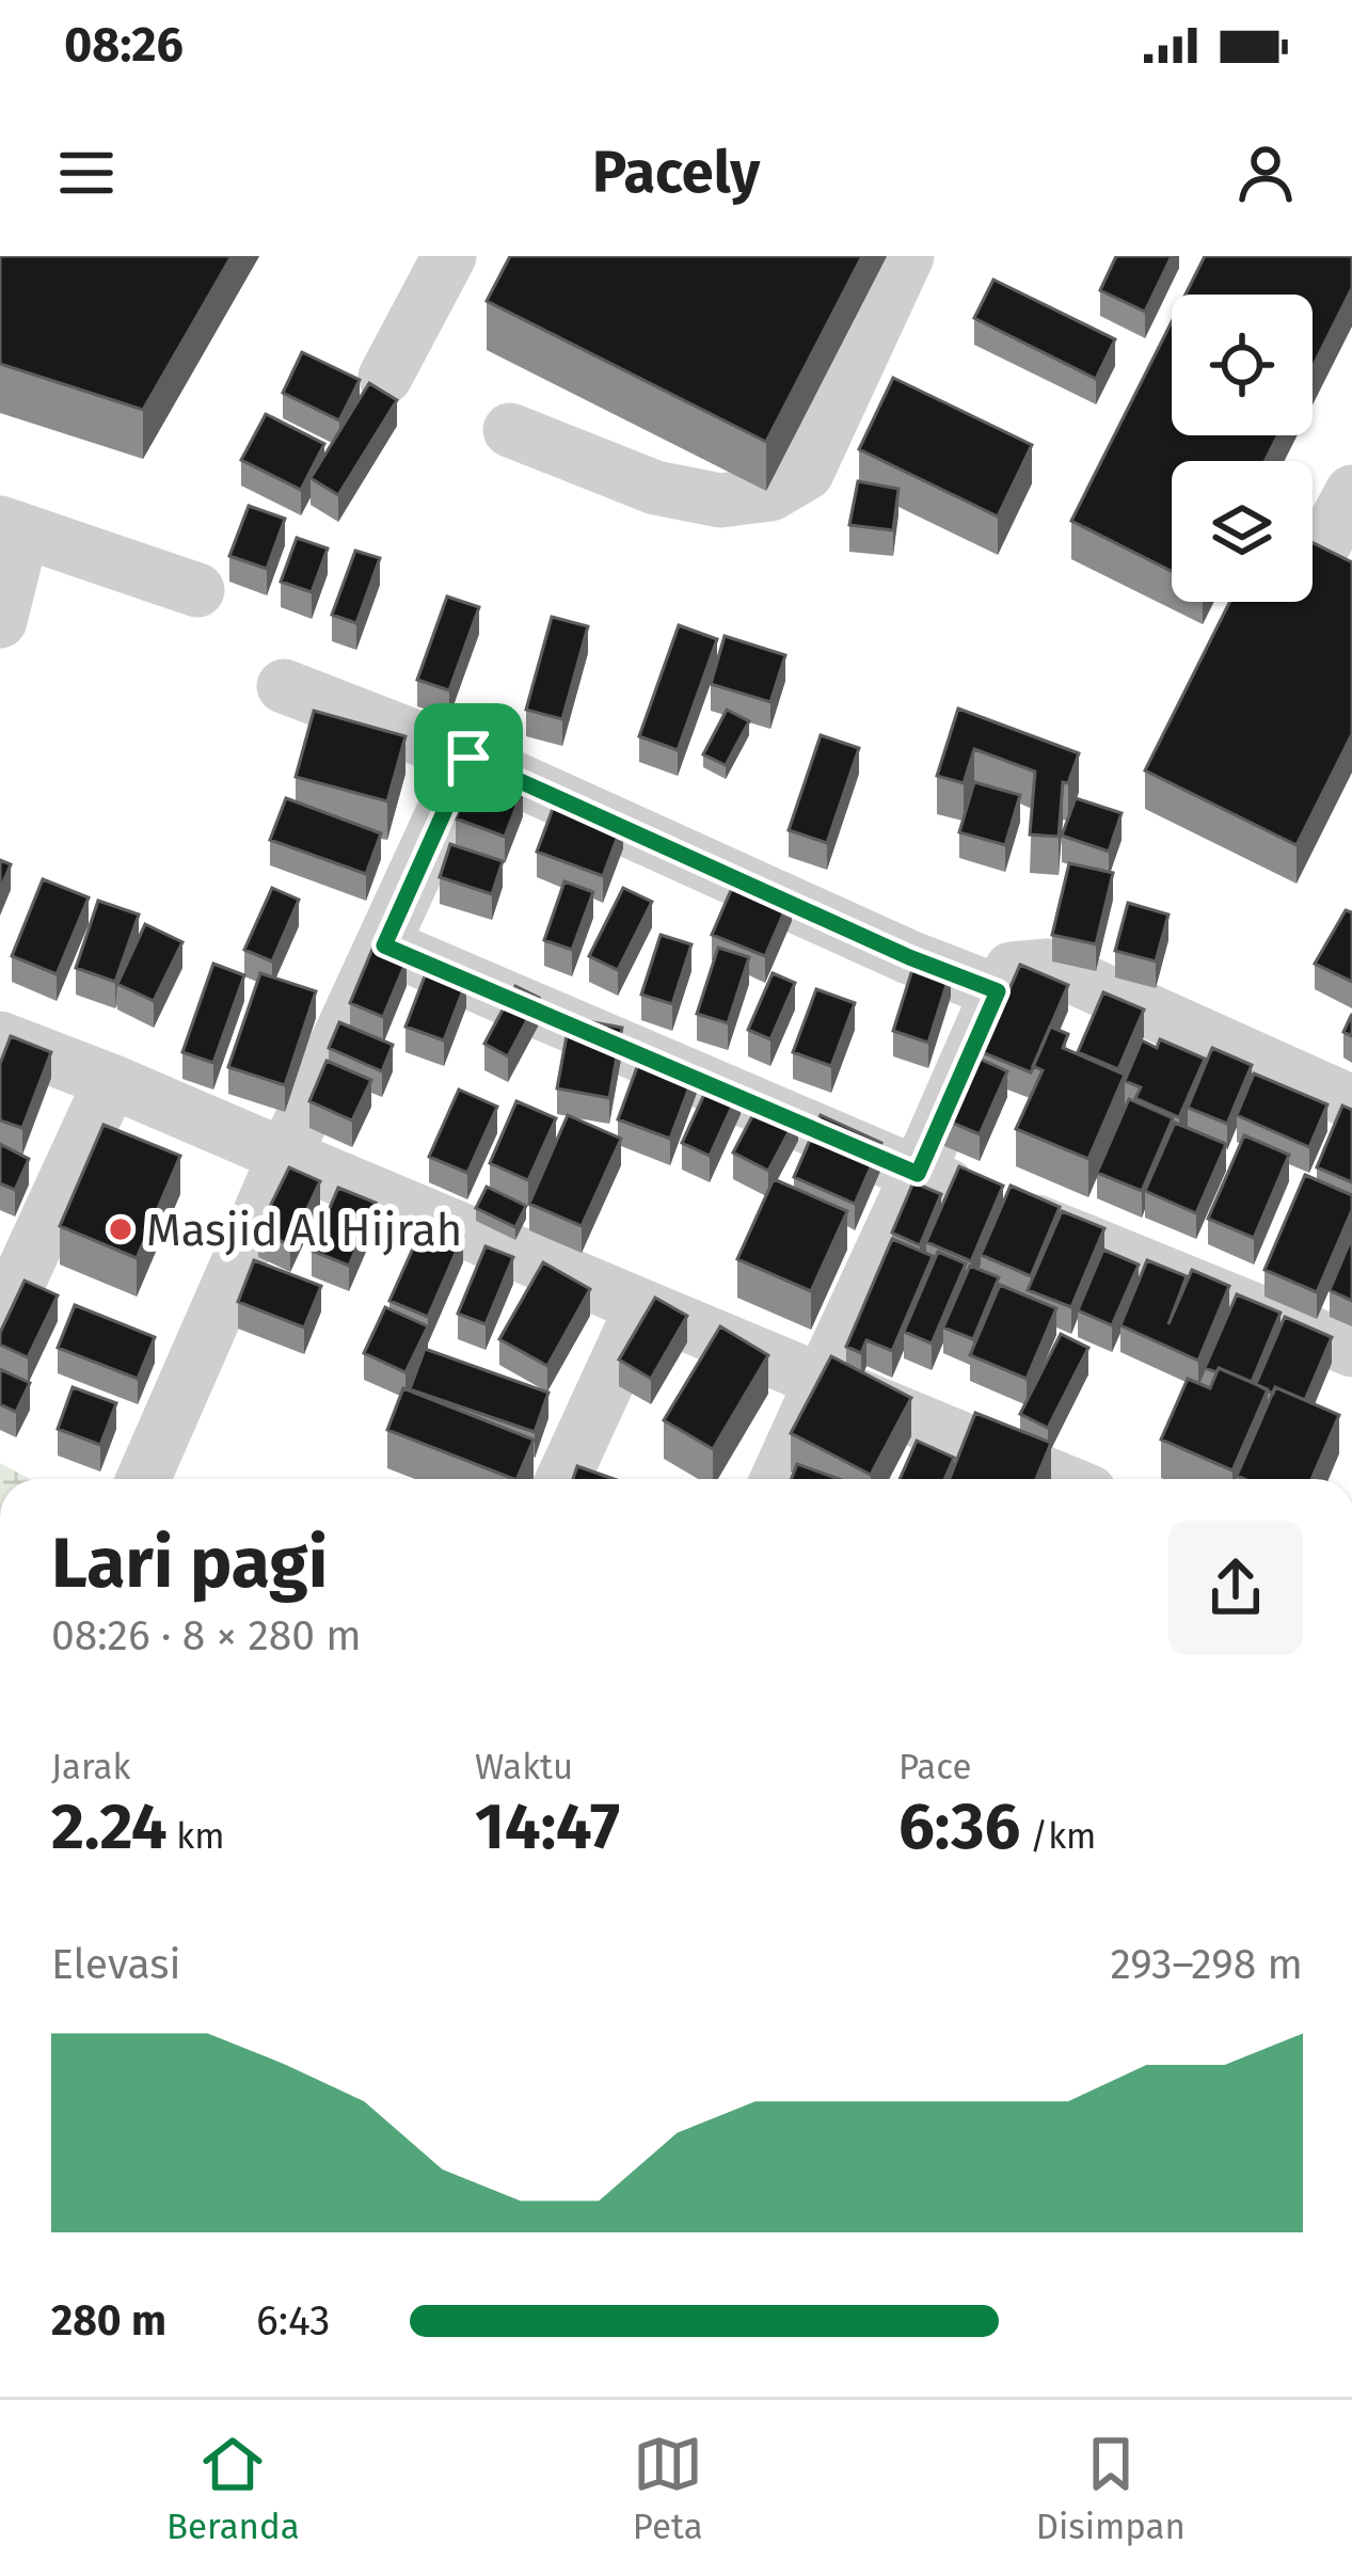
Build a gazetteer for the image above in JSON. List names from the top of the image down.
{
  "places": ["Masjid Al Hijrah"],
  "page": {
    "status": "08:26",
    "header": "Pacely",
    "heading": ["Lari pagi", "08:26 · 8 × 280 m"],
    "stats": [
      ["Jarak", "2.24 km"],
      ["Waktu", "14:47"],
      ["Pace", "6:36 /km"]
    ],
    "chart": ["Elevasi", "293–298 m"],
    "list": [
      {
        "name": "280 m",
        "note": "6:43"
      }
    ],
    "tabs": ["Beranda", "Peta", "Disimpan"]
  }
}
